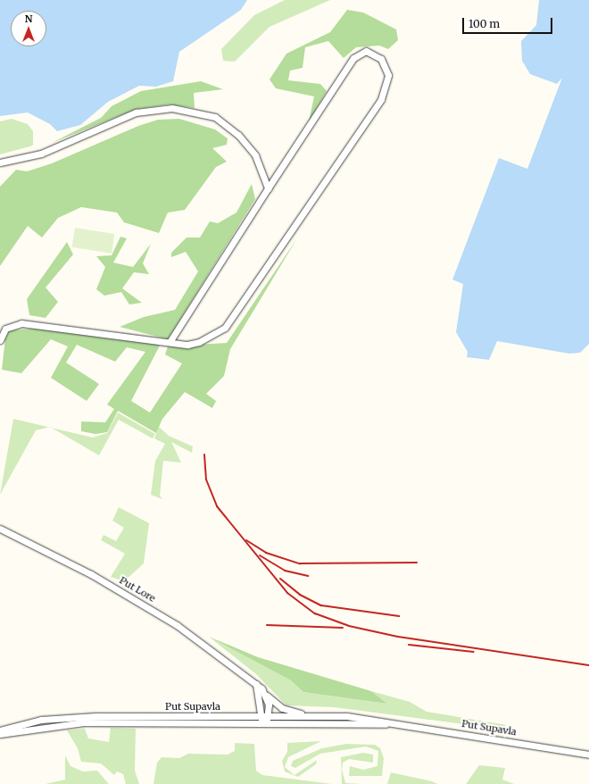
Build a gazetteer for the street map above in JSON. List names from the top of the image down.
{
  "streets": {
    "street": ["Put Lore", "Put Supavla"]
  },
  "crossings": [
    ["Put Lore", "Put Supavla"]
  ],
  "scale_bar": "100 m",
  "north": "top"
}
